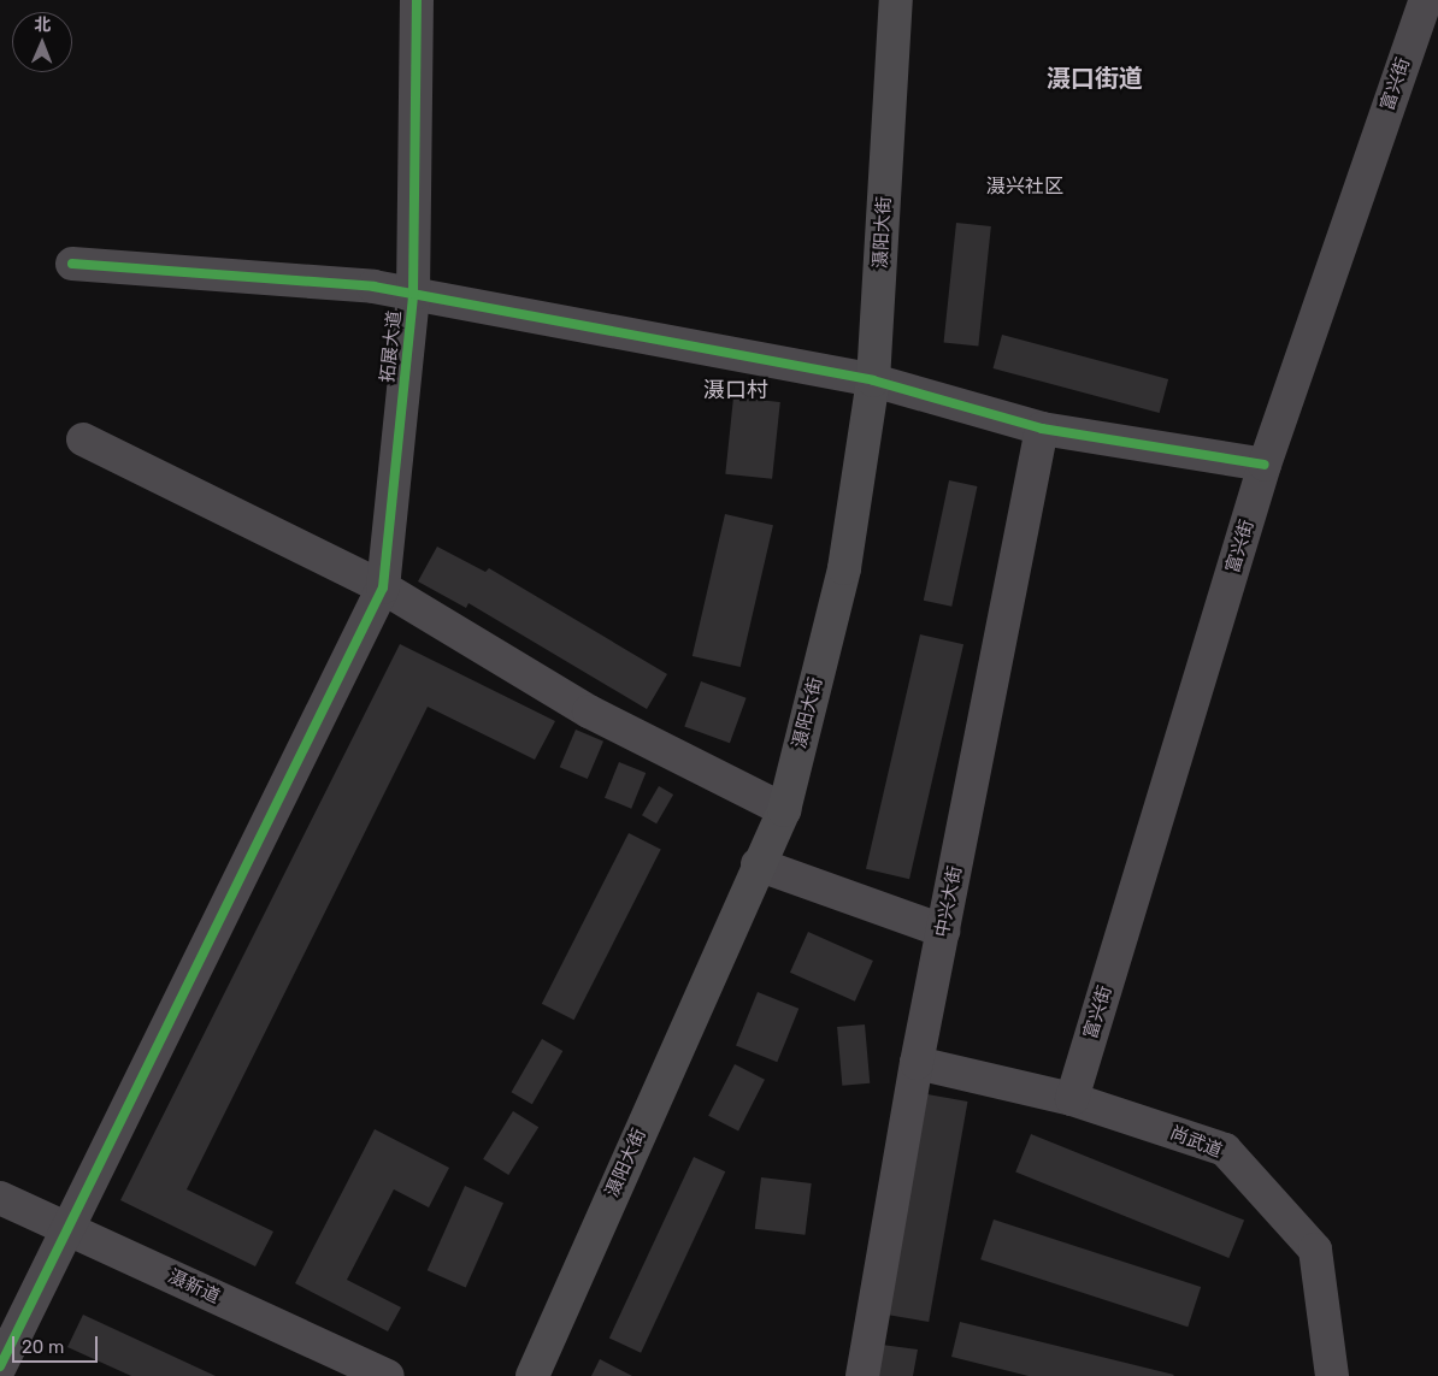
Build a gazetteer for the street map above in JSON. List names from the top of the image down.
{
  "streets": {
    "main road": ["滠阳大街"],
    "street": [
      "富兴街",
      "拓展大道",
      "中兴大街",
      "尚武道",
      "滠新道"
    ]
  },
  "crossings": [
    ["富兴街", "尚武道"],
    ["中兴大街", "尚武道"]
  ],
  "districts": ["滠口街道", "滠兴社区", "滠口村"],
  "scale_bar": "20 m",
  "north": "top"
}
